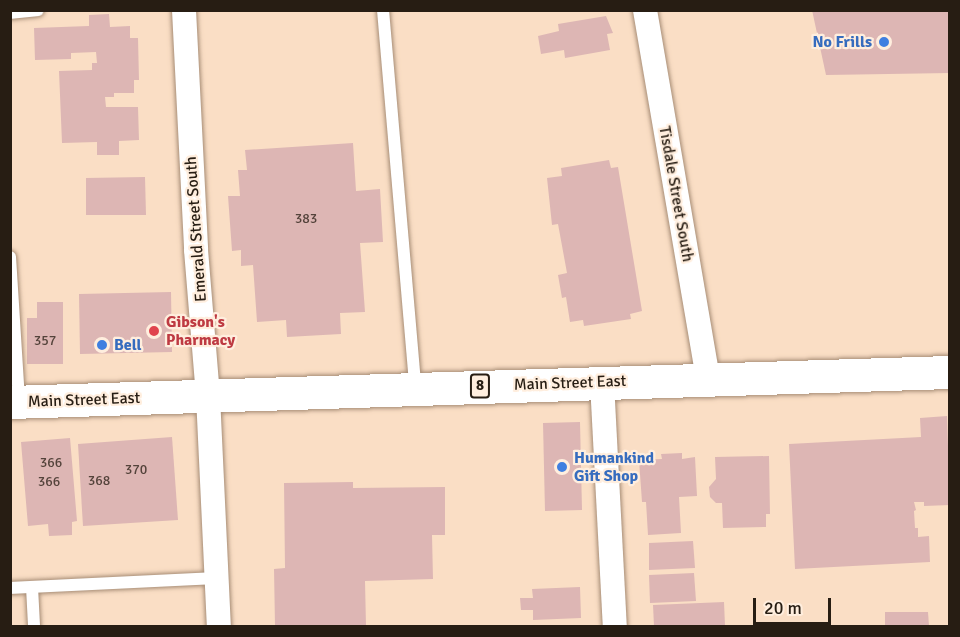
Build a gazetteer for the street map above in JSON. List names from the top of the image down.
{
  "streets": {
    "main road": ["Main Street East", "8"],
    "street": ["Tisdale Street South", "Emerald Street South"]
  },
  "crossings": [
    ["Tisdale Street South", "Main Street East"],
    ["Emerald Street South", "Main Street East"]
  ],
  "places": [
    "No Frills",
    "Gibson's Pharmacy",
    "Bell",
    "Humankind Gift Shop"
  ],
  "house_numbers": [
    "383",
    "357",
    "366",
    "370",
    "368",
    "366"
  ],
  "scale_bar": "20 m"
}
